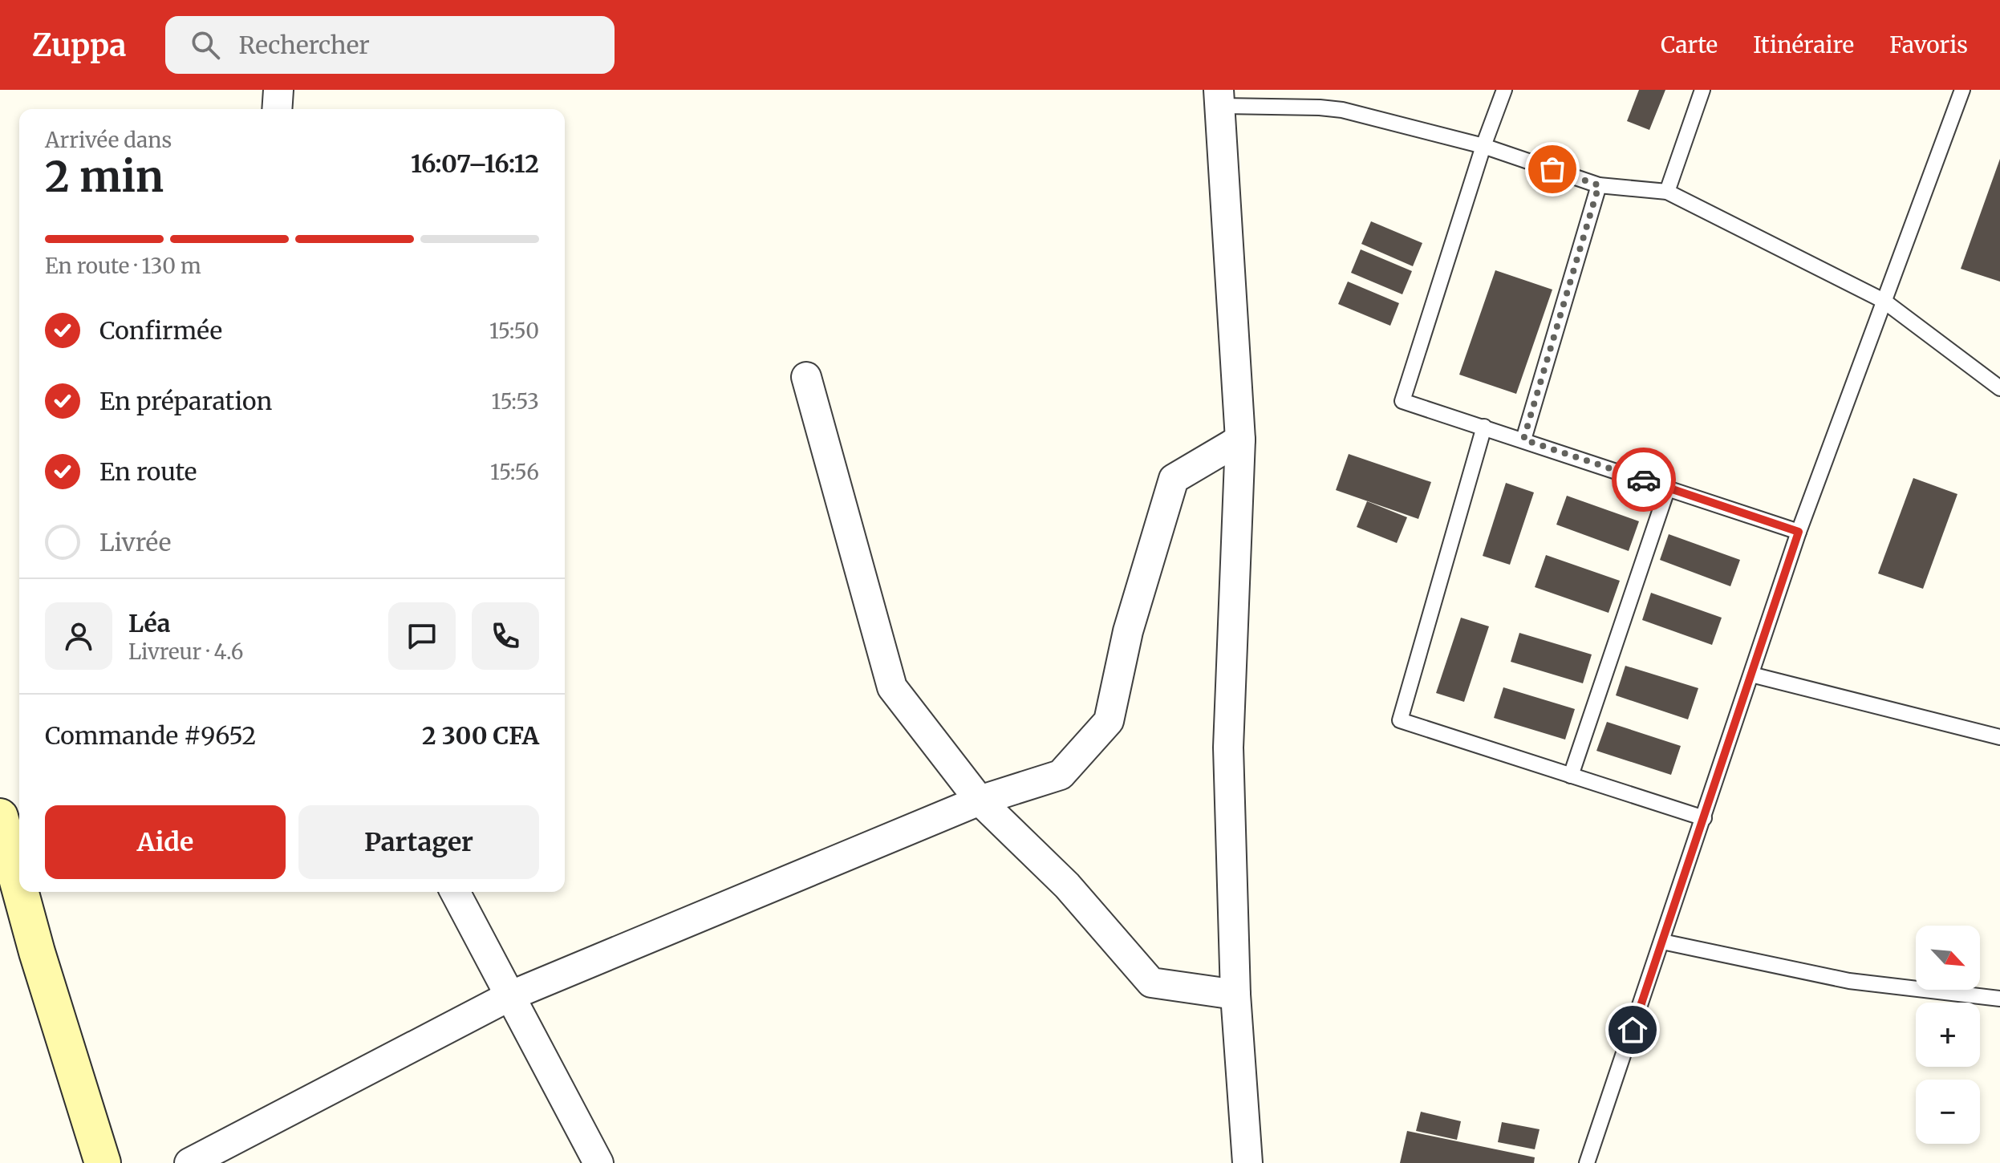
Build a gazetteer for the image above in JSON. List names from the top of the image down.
{
  "north": "bottom right",
  "page": {
    "header": "Zuppa",
    "search": "Rechercher",
    "nav": ["Carte", "Itinéraire", "Favoris"],
    "heading": ["2 min", "Arrivée dans", "16:07–16:12"],
    "panel": [
      "Léa",
      "Livreur · 4.6",
      "Commande #9652",
      "2 300 CFA"
    ],
    "bar": "En route · 130 m",
    "list": [
      ["Confirmée", "15:50"],
      ["En préparation", "15:53"],
      ["En route", "15:56"],
      "Livrée"
    ],
    "buttons": ["Aide", "Partager"],
    "map_buttons": ["+", "−"]
  }
}
